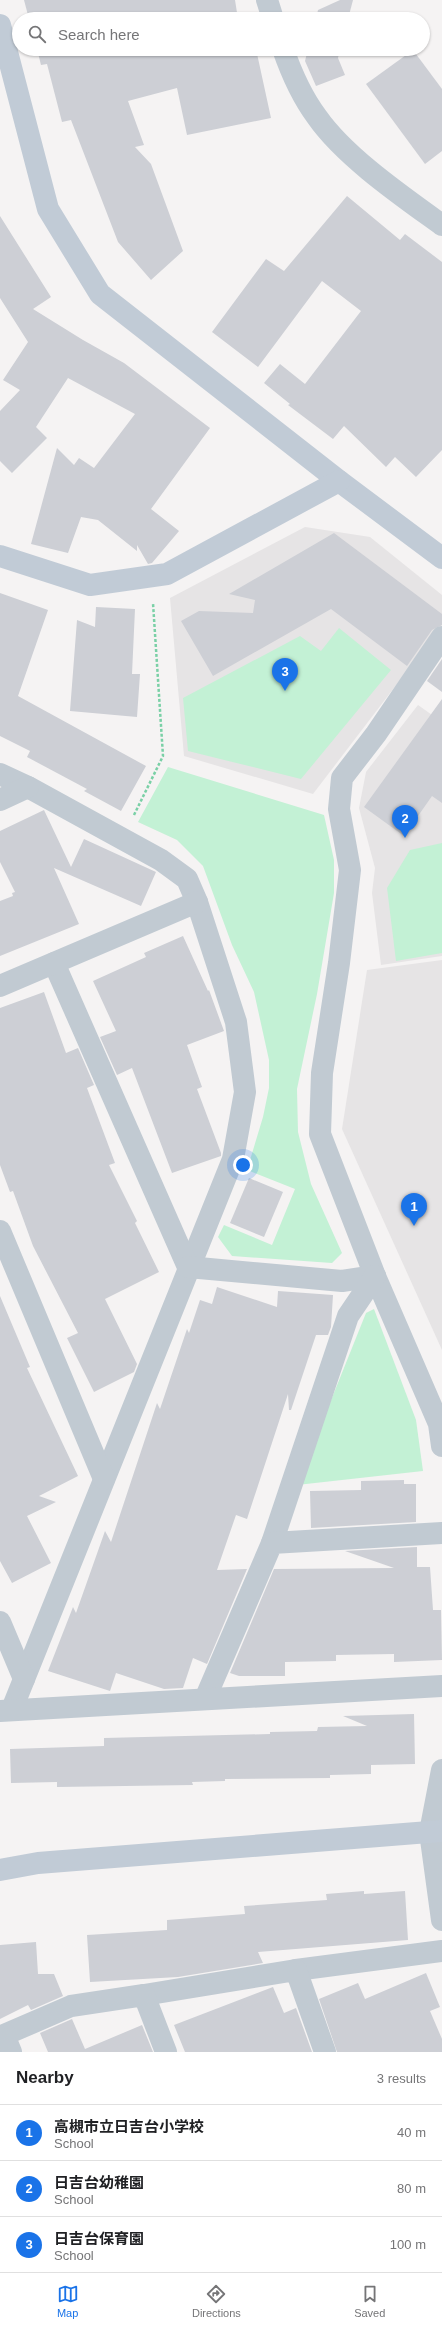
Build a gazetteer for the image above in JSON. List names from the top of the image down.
{
  "page": {
    "search": "Search here",
    "pins": ["3", "2", "1"],
    "heading": ["Nearby", "3 results"],
    "list": [
      {
        "mark": "1",
        "name": "高槻市立日吉台小学校",
        "note": "School",
        "value": "40 m"
      },
      {
        "mark": "2",
        "name": "日吉台幼稚園",
        "note": "School",
        "value": "80 m"
      },
      {
        "mark": "3",
        "name": "日吉台保育園",
        "note": "School",
        "value": "100 m"
      }
    ],
    "nav": ["Map", "Directions", "Saved"]
  }
}
